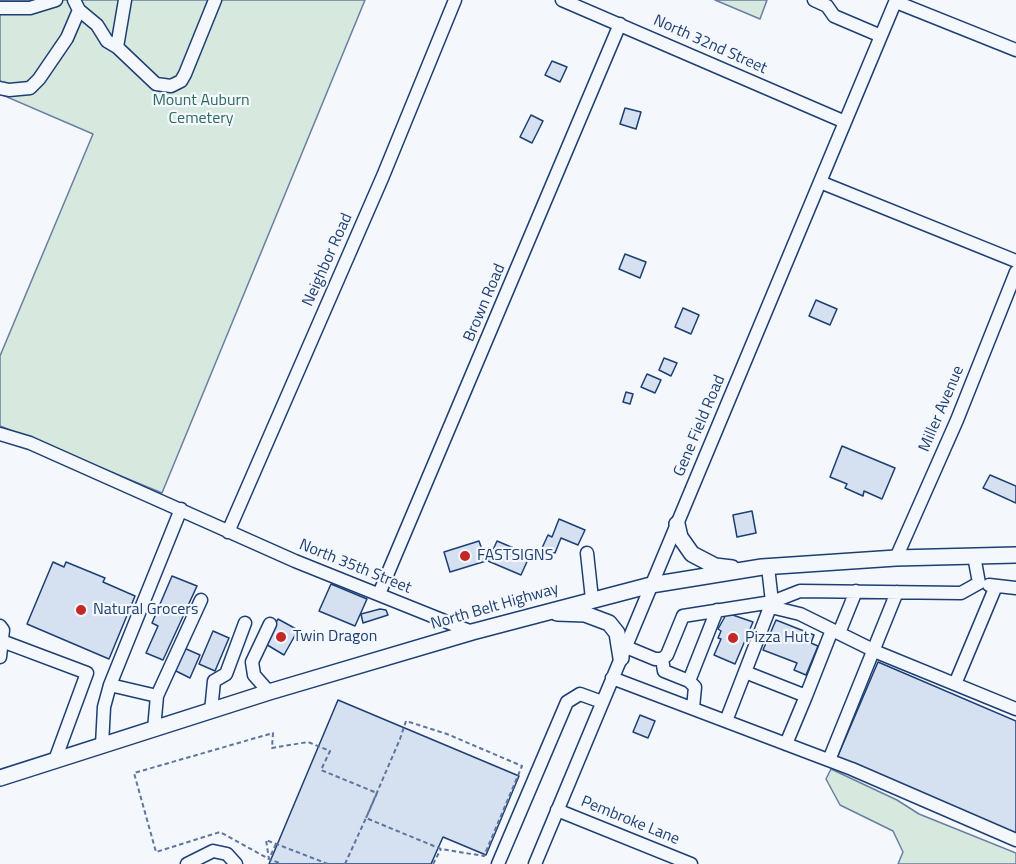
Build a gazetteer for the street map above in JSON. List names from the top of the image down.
{
  "streets": {
    "main road": ["North Belt Highway"],
    "street": [
      "North 32nd Street",
      "Neighbor Road",
      "Brown Road",
      "Miller Avenue",
      "Gene Field Road",
      "North 35th Street",
      "Pembroke Lane"
    ]
  },
  "crossings": [
    ["North 32nd Street", "Brown Road"],
    ["North 32nd Street", "Gene Field Road"],
    ["Neighbor Road", "North 35th Street"],
    ["Brown Road", "North 35th Street"],
    ["Miller Avenue", "North Belt Highway"],
    ["Gene Field Road", "North Belt Highway"],
    ["Gene Field Road", "Pembroke Lane"],
    ["North 35th Street", "North Belt Highway"]
  ],
  "parks": ["Mount Auburn Cemetery"],
  "places": [
    "FASTSIGNS",
    "Natural Grocers",
    "Twin Dragon",
    "Pizza Hut"
  ]
}
